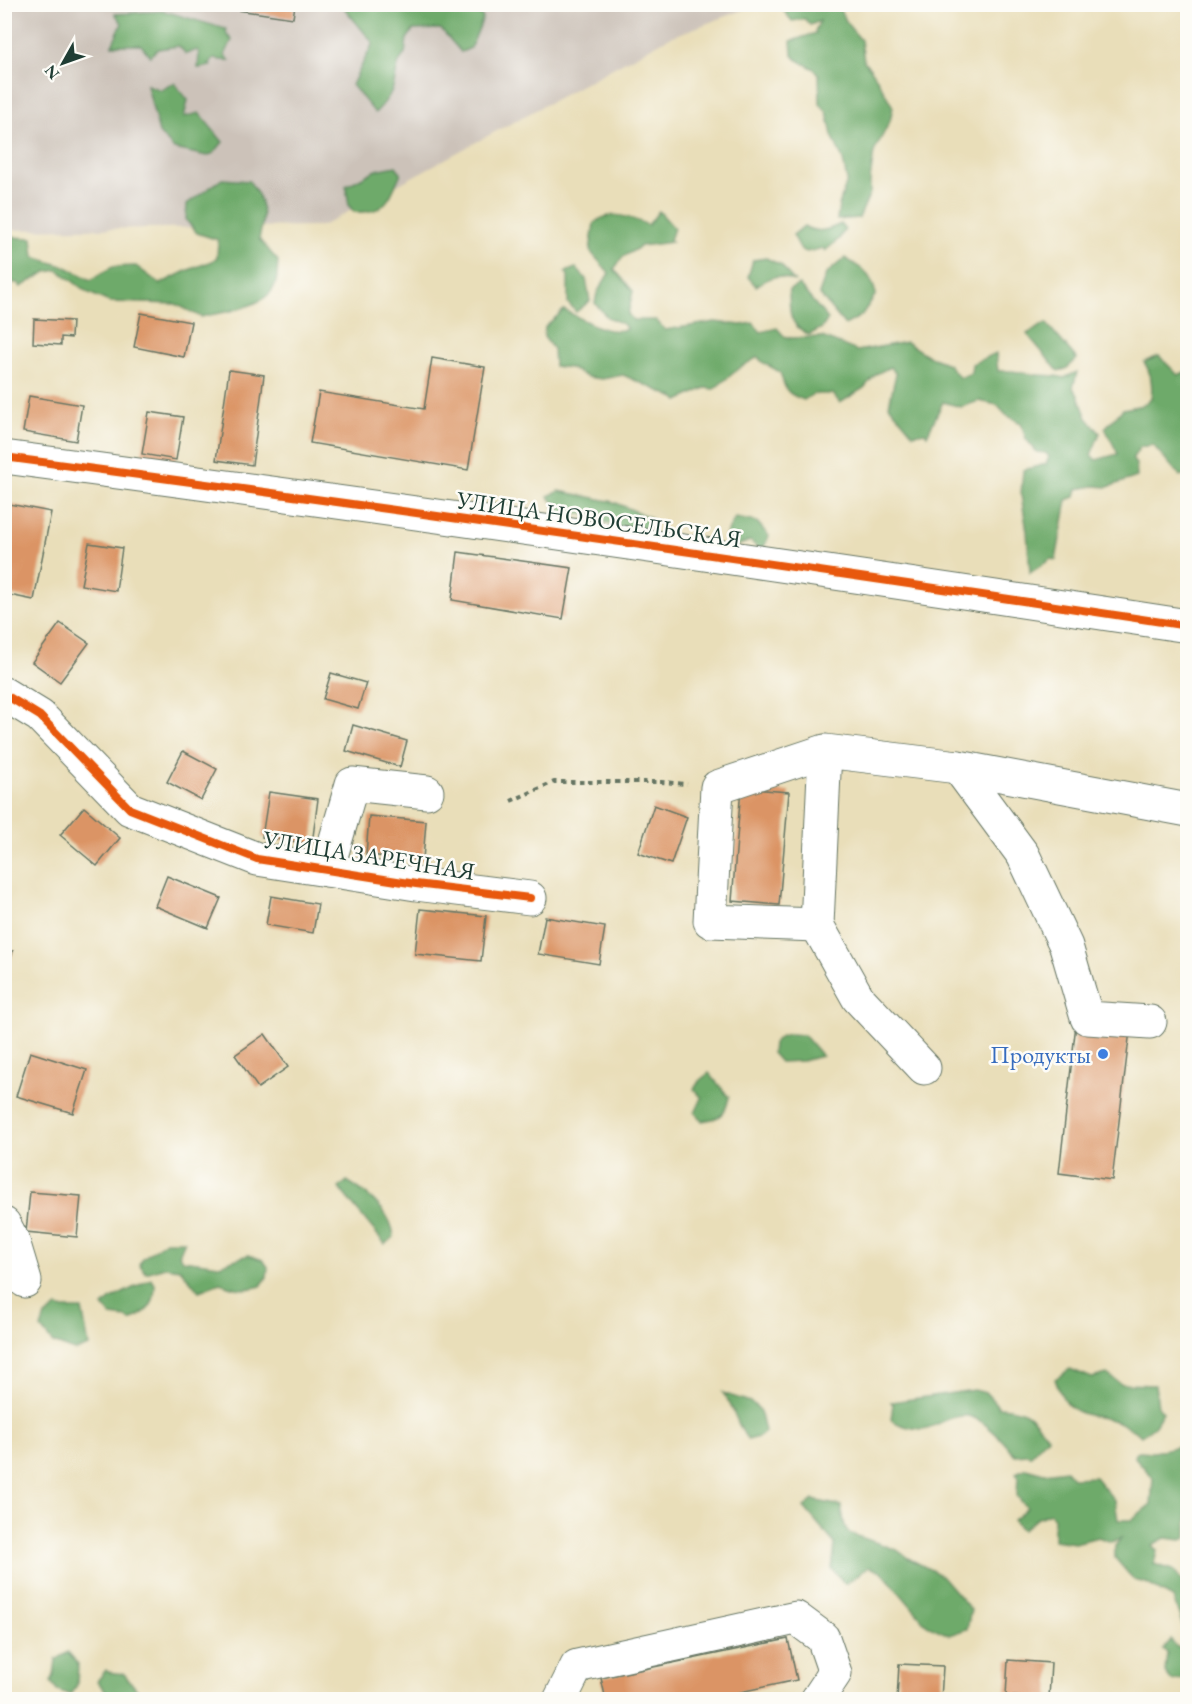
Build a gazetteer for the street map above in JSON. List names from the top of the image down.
{
  "streets": {
    "street": ["УЛИЦА НОВОСЕЛЬСКАЯ", "УЛИЦА ЗАРЕЧНАЯ"]
  },
  "places": ["Продукты"],
  "north": "bottom left"
}
